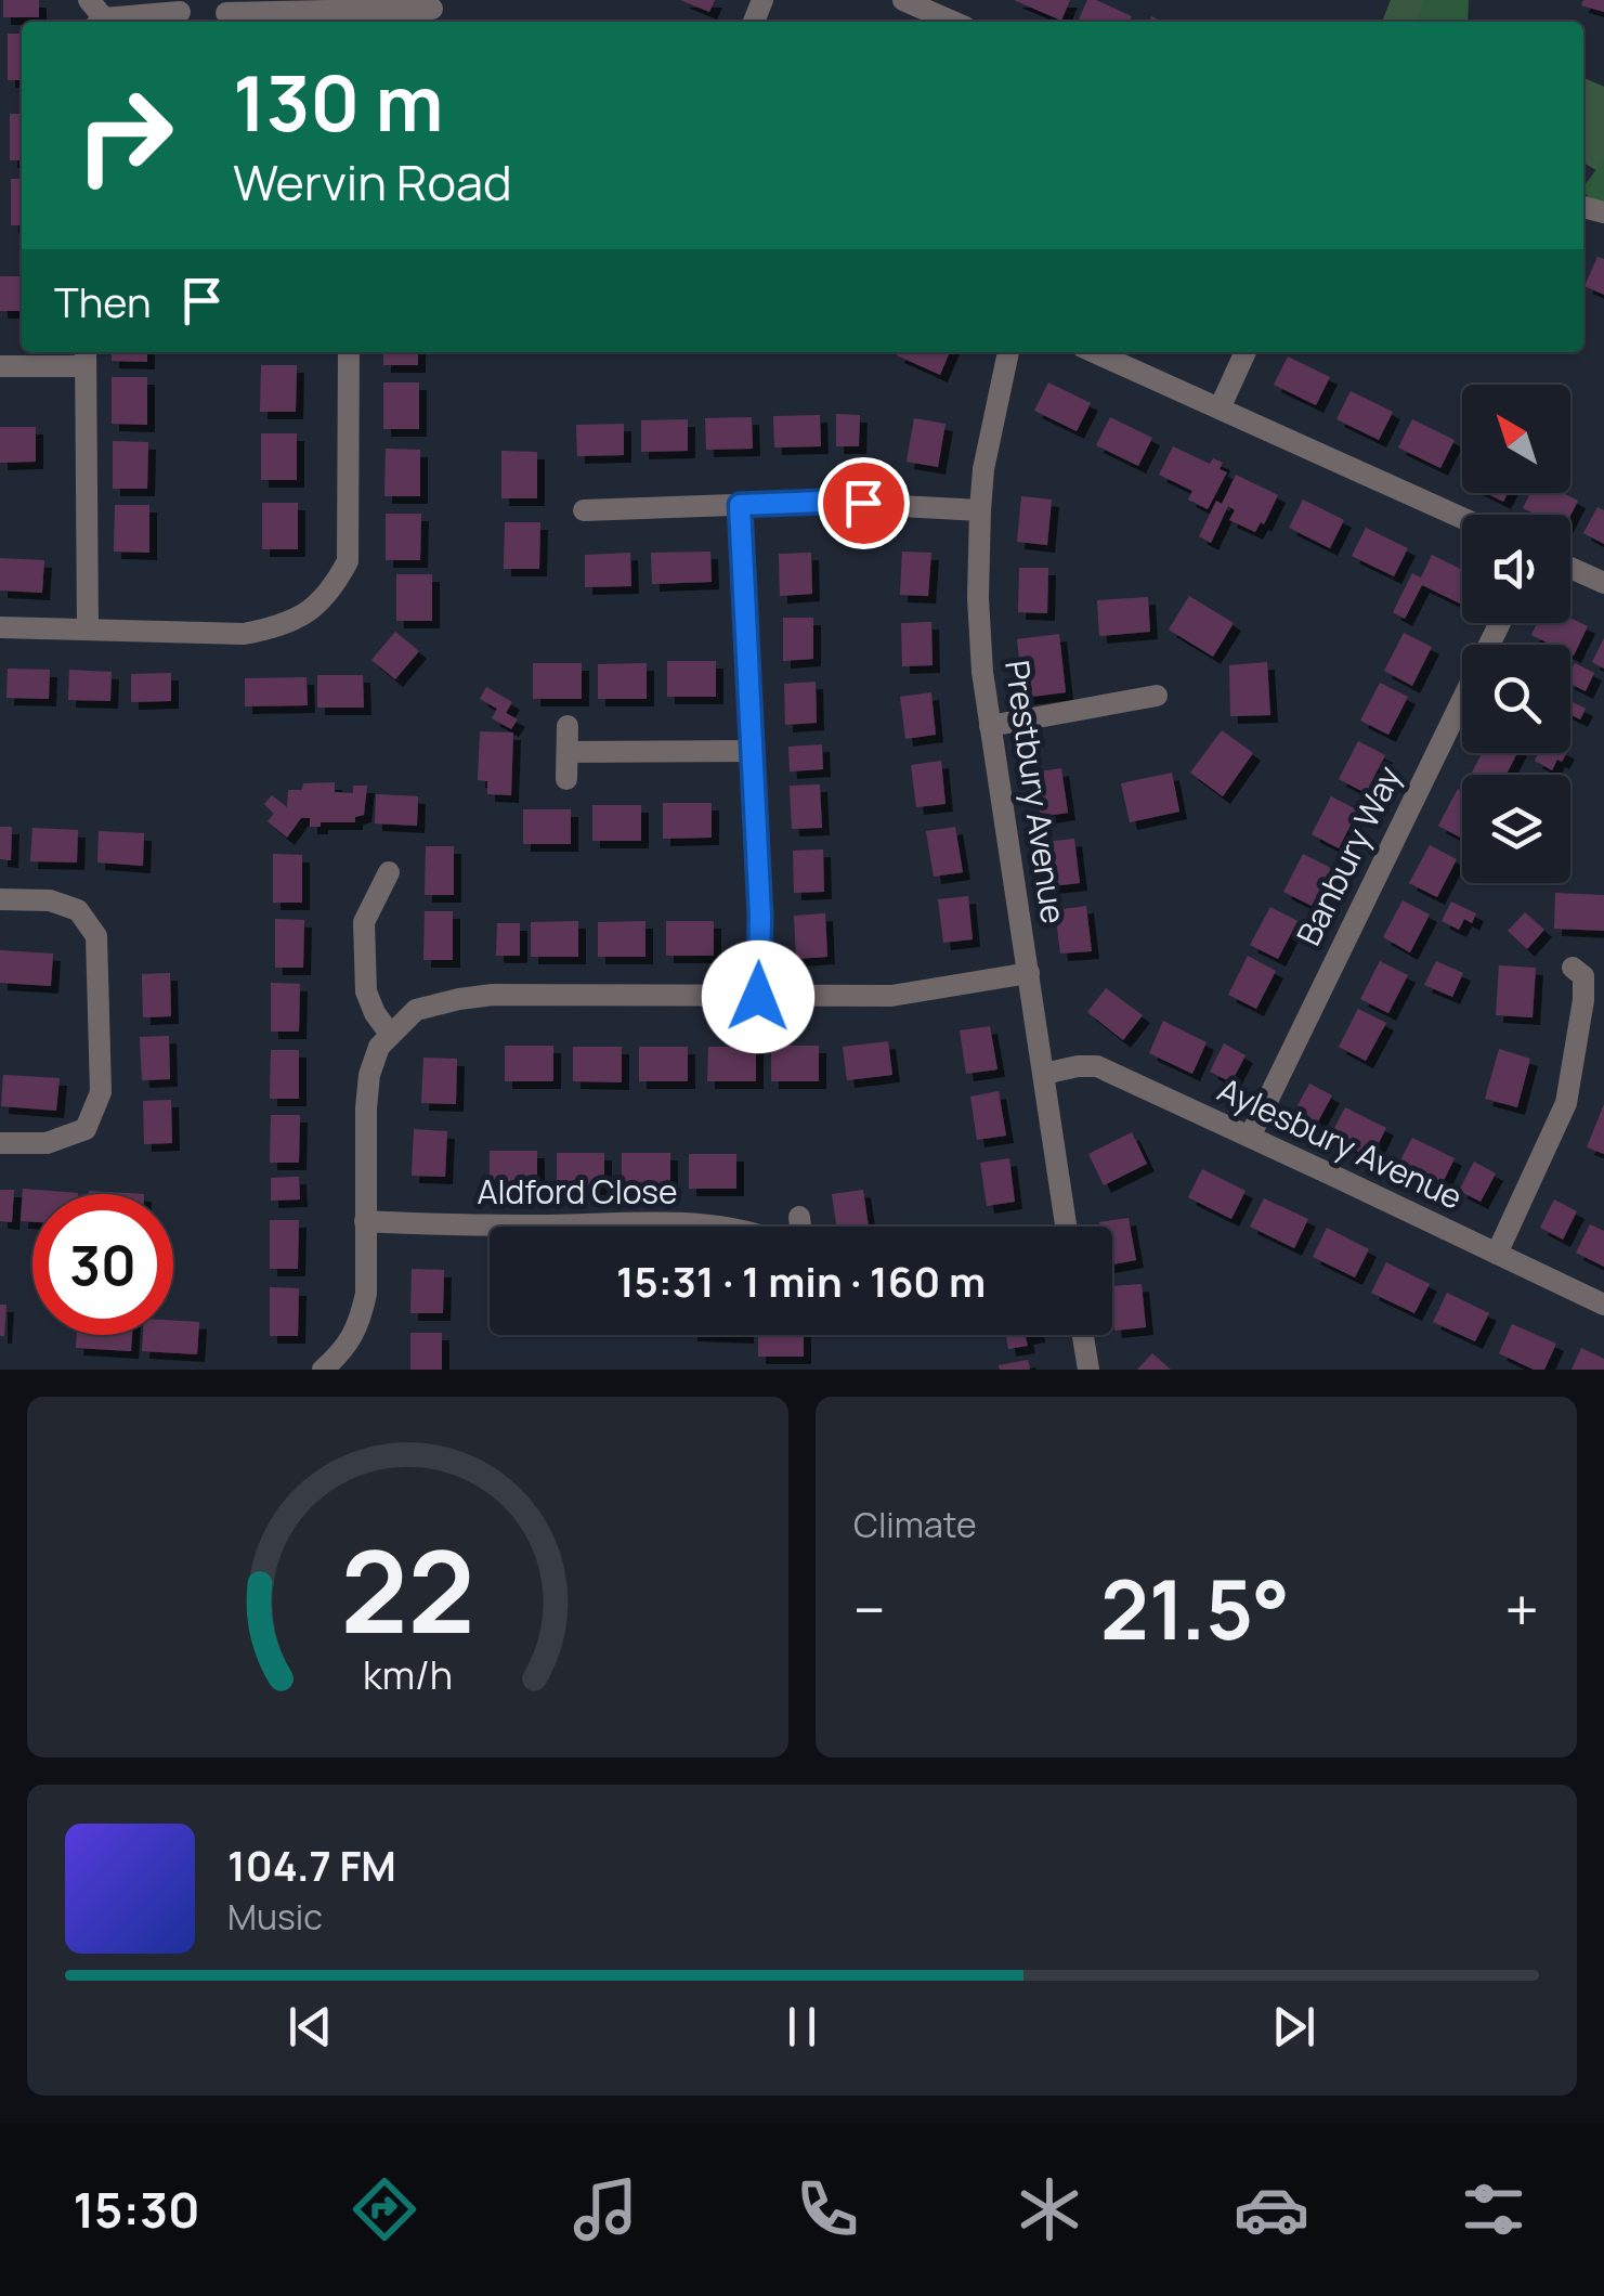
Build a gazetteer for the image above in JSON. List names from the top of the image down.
{
  "streets": {
    "street": [
      "Prestbury Avenue",
      "Banbury Way",
      "Aylesbury Avenue",
      "Aldford Close"
    ]
  },
  "crossings": [
    ["Prestbury Avenue", "Aylesbury Avenue"],
    ["Banbury Way", "Aylesbury Avenue"]
  ],
  "north": "top left",
  "page": {
    "turn": ["130 m", "Wervin Road"],
    "then": "Then",
    "limit": "30",
    "trip": "15:31 · 1 min · 160 m",
    "tile": "Climate",
    "heat": ["−", "21.5°", "+"],
    "song": ["104.7 FM", "Music"],
    "tabs": "15:30",
    "gauge": ["22", "km/h"]
  }
}
